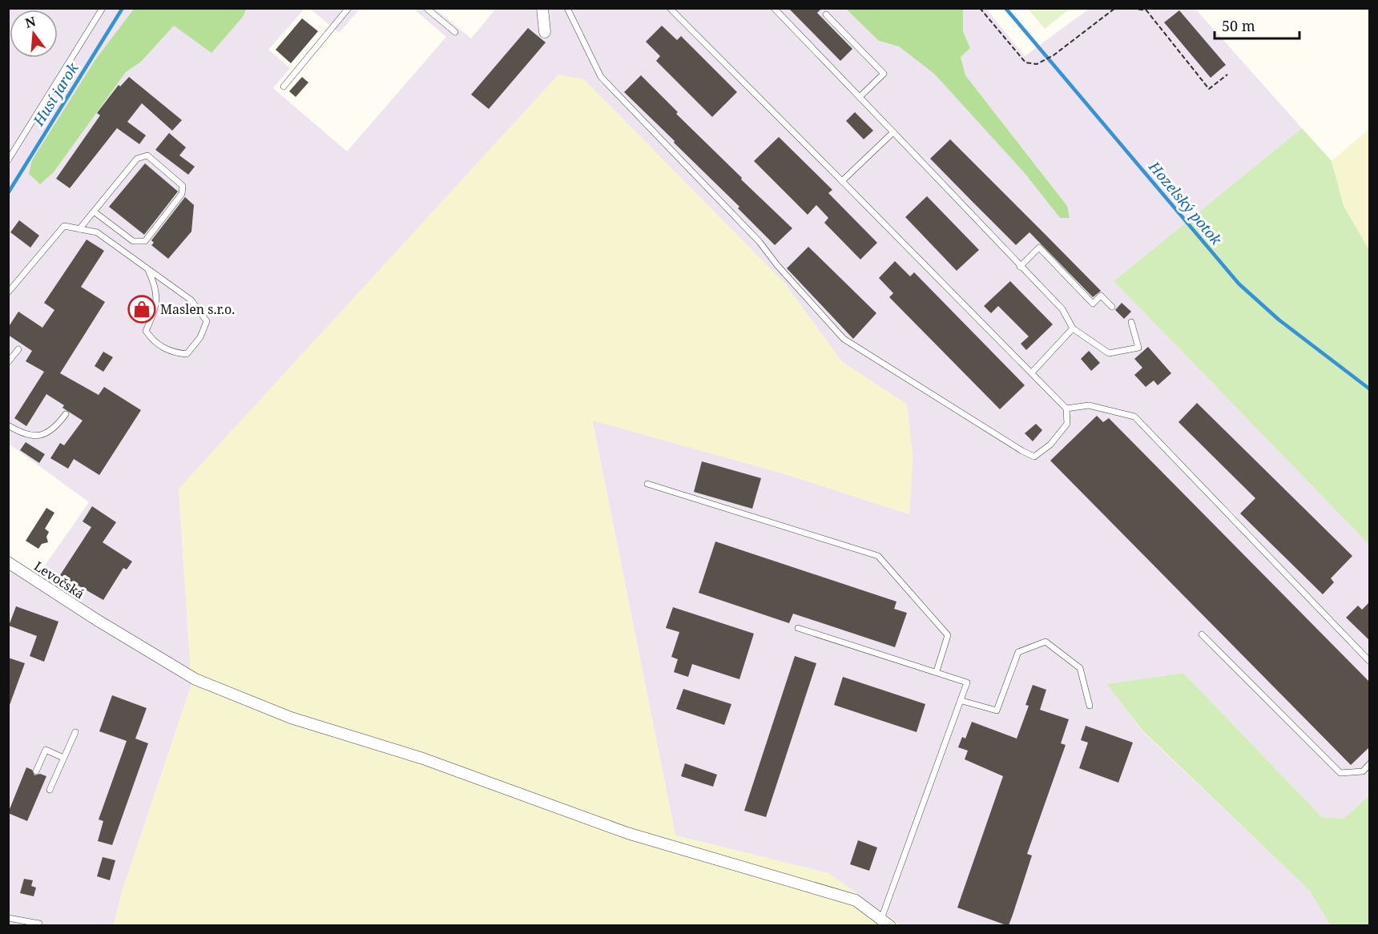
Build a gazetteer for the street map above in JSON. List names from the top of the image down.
{
  "streets": {
    "street": ["Levočská"]
  },
  "water": ["Husí jarok", "Hozelský potok"],
  "places": {
    "shop": ["Maslen s.r.o."]
  },
  "scale_bar": "50 m",
  "north": "top"
}
